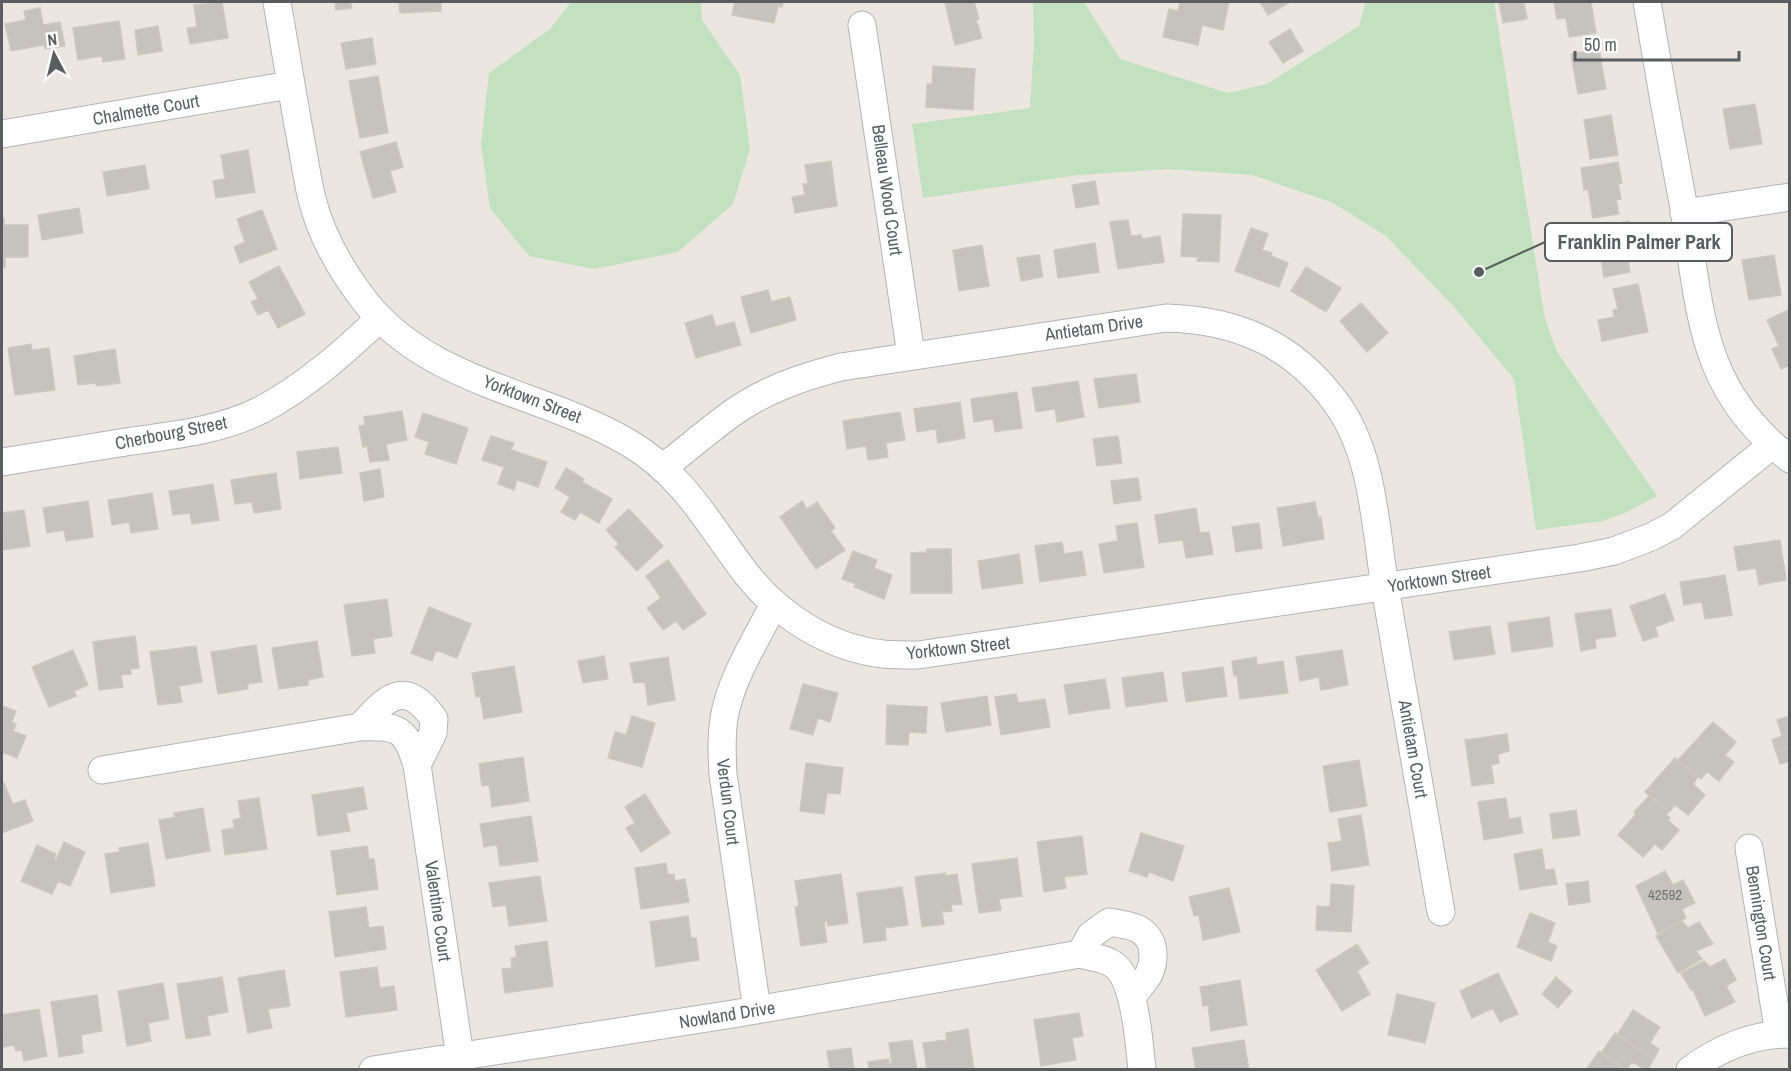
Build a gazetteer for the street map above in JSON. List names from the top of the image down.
{
  "streets": {
    "street": [
      "Chalmette Court",
      "Belleau Wood Court",
      "Antietam Drive",
      "Yorktown Street",
      "Cherbourg Street",
      "Antietam Court",
      "Verdun Court",
      "Valentine Court",
      "Bennington Court",
      "Nowland Drive"
    ]
  },
  "crossings": [
    ["Chalmette Court", "Yorktown Street"],
    ["Belleau Wood Court", "Antietam Drive"],
    ["Antietam Drive", "Yorktown Street"],
    ["Antietam Drive", "Antietam Court"],
    ["Yorktown Street", "Cherbourg Street"],
    ["Yorktown Street", "Antietam Court"],
    ["Yorktown Street", "Verdun Court"],
    ["Verdun Court", "Nowland Drive"],
    ["Valentine Court", "Nowland Drive"]
  ],
  "places": ["Franklin Palmer Park"],
  "house_numbers": ["42592"],
  "scale_bar": "50 m",
  "north": "top"
}
